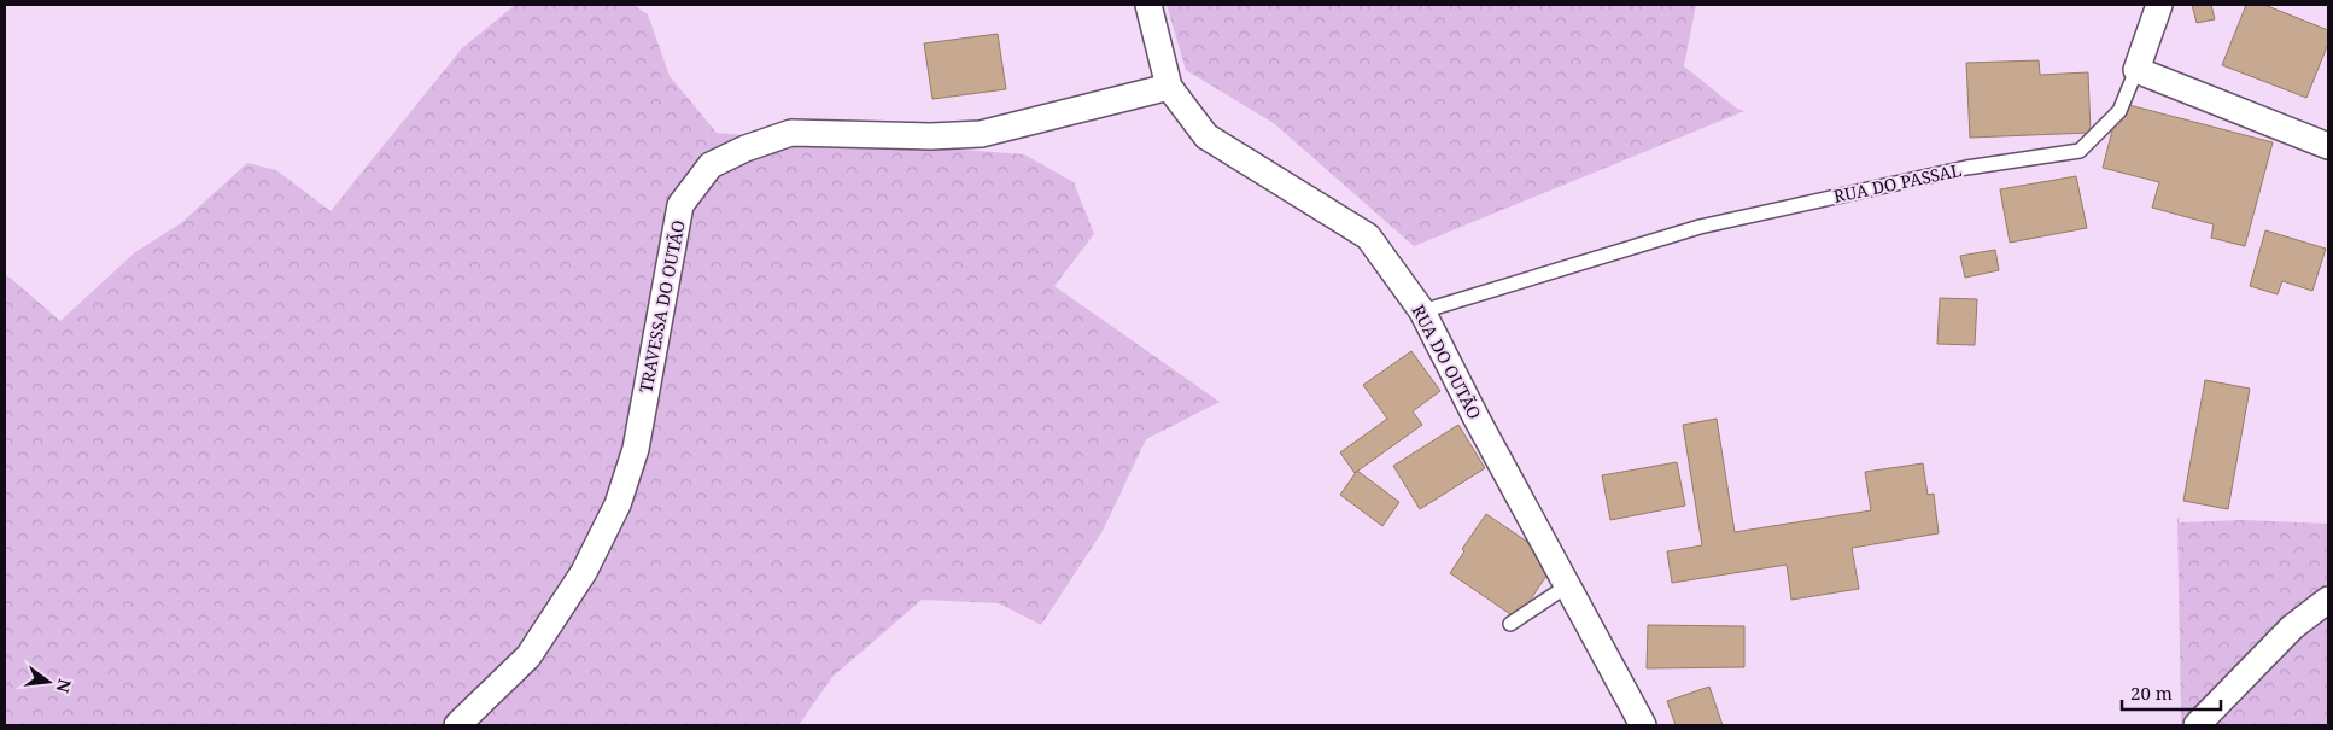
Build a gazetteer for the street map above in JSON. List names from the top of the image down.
{
  "streets": {
    "street": ["TRAVESSA DO OUTÃO", "RUA DO OUTÃO"],
    "lane": ["RUA DO PASSAL"]
  },
  "crossings": [
    ["RUA DO PASSAL", "RUA DO OUTÃO"],
    ["TRAVESSA DO OUTÃO", "RUA DO OUTÃO"]
  ],
  "scale_bar": "20 m",
  "north": "right"
}
